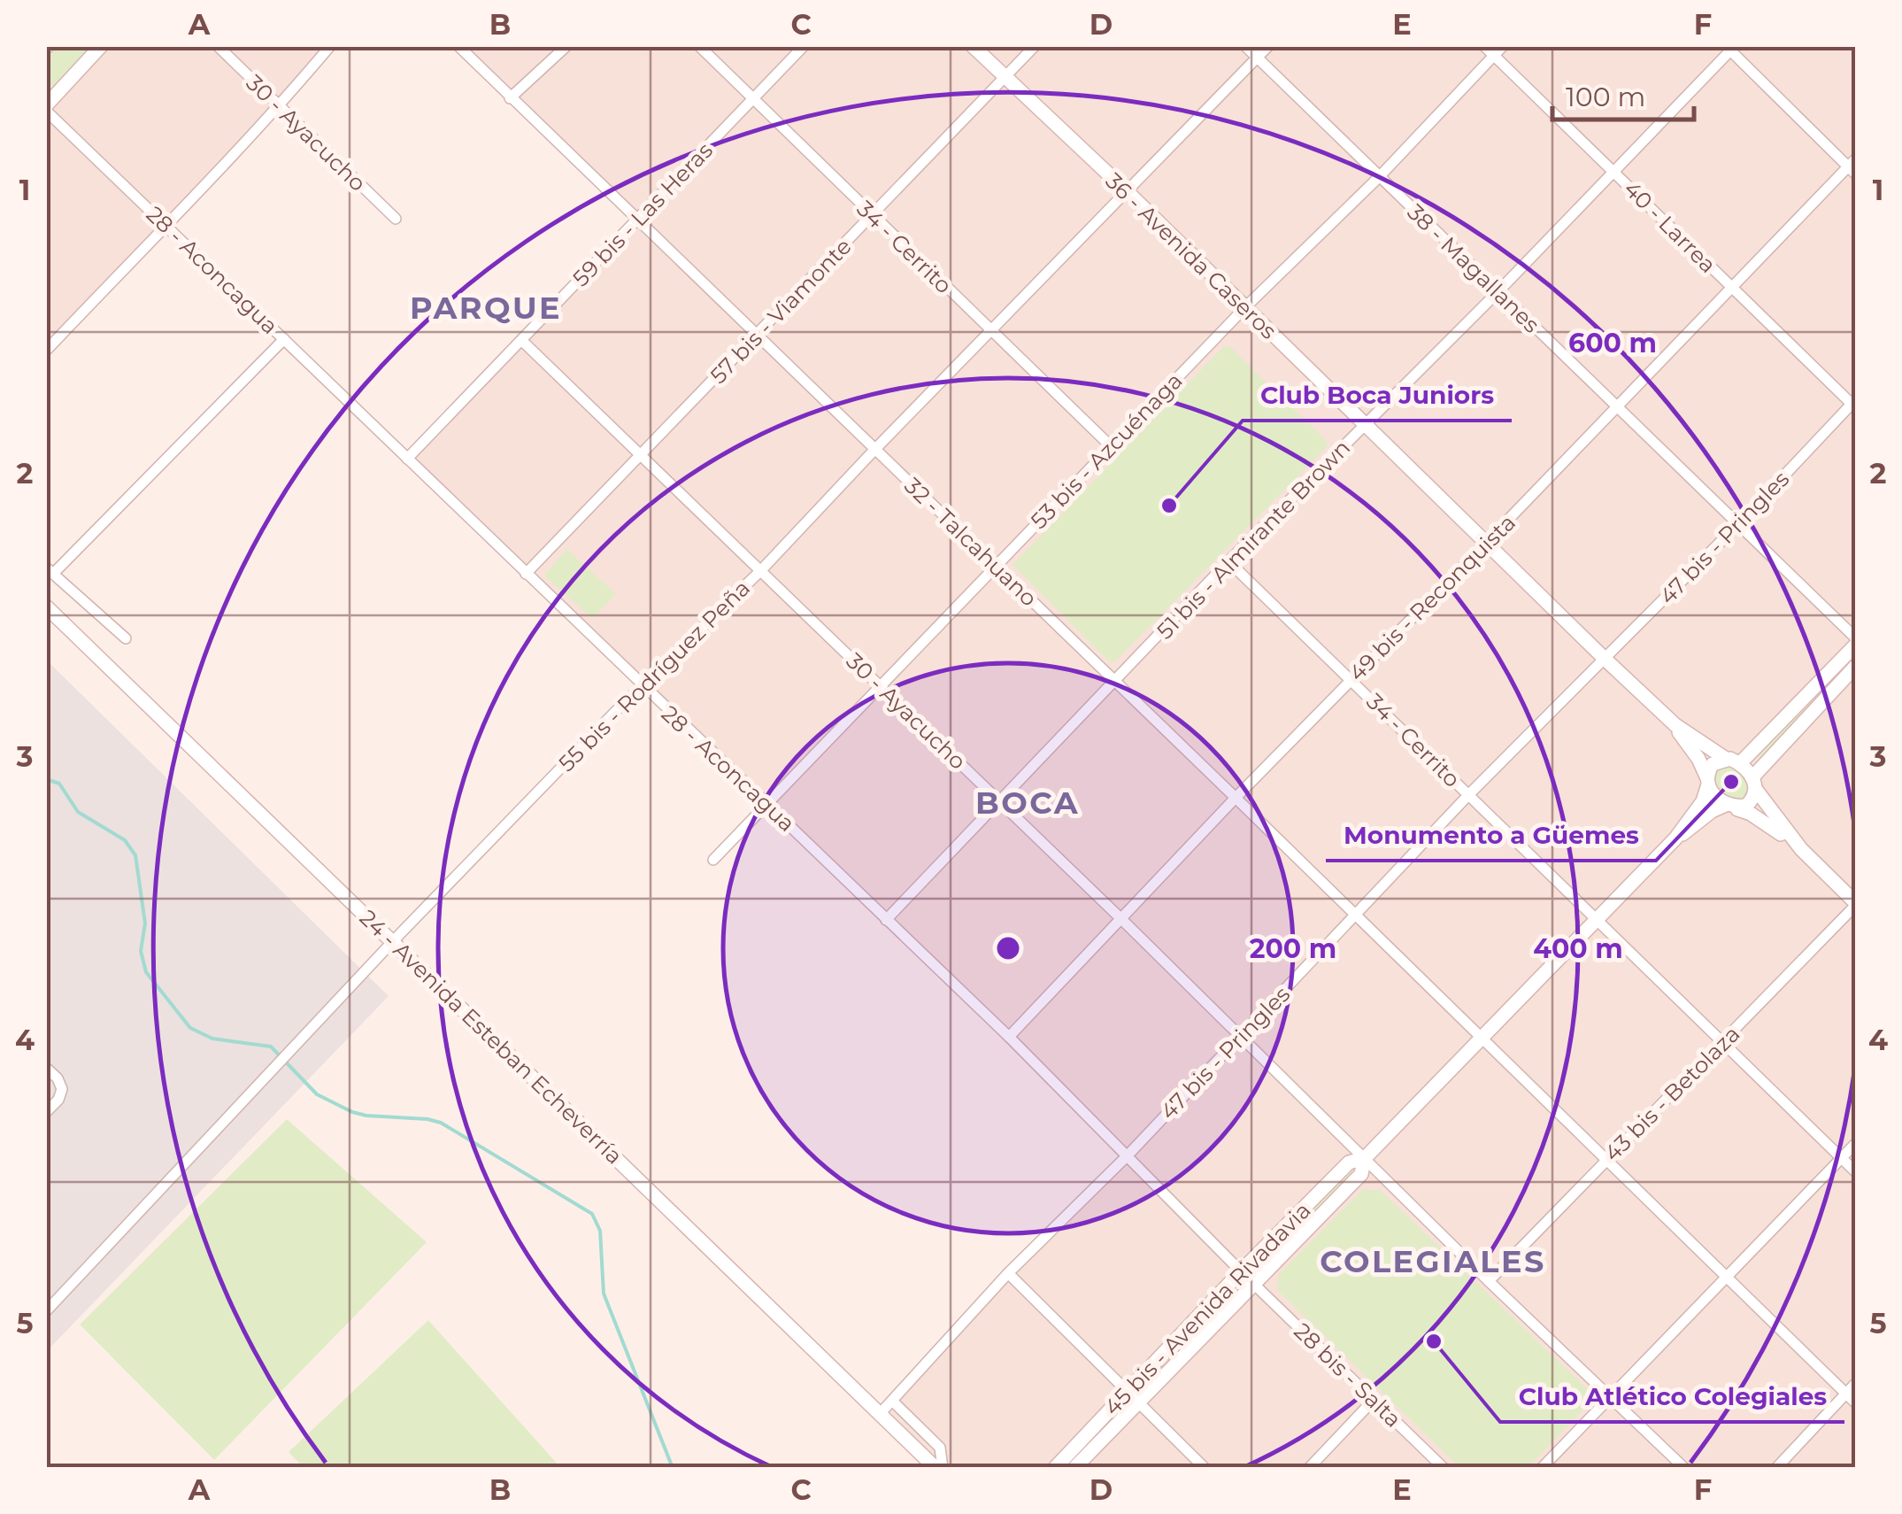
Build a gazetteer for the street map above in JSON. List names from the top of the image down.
{
  "streets": {
    "main road": ["36 - Avenida Caseros", "24 - Avenida Esteban Echeverría", "45 bis - Avenida Rivadavia"],
    "street": [
      "30 - Ayacucho",
      "59 bis - Las Heras",
      "40 - Larrea",
      "34 - Cerrito",
      "38 - Magallanes",
      "28 - Aconcagua",
      "57 bis - Viamonte",
      "53 bis - Azcuénaga",
      "47 bis - Pringles",
      "51 bis - Almirante Brown",
      "32 - Talcahuano",
      "49 bis - Reconquista",
      "55 bis - Rodríguez Peña",
      "43 bis - Betolaza",
      "28 bis - Salta"
    ]
  },
  "crossings": [
    ["30 - Ayacucho", "59 bis - Las Heras"],
    ["30 - Ayacucho", "57 bis - Viamonte"],
    ["30 - Ayacucho", "53 bis - Azcuénaga"],
    ["30 - Ayacucho", "47 bis - Pringles"],
    ["30 - Ayacucho", "51 bis - Almirante Brown"],
    ["30 - Ayacucho", "49 bis - Reconquista"],
    ["30 - Ayacucho", "55 bis - Rodríguez Peña"],
    ["30 - Ayacucho", "43 bis - Betolaza"],
    ["30 - Ayacucho", "45 bis - Avenida Rivadavia"],
    ["59 bis - Las Heras", "34 - Cerrito"],
    ["59 bis - Las Heras", "28 - Aconcagua"],
    ["59 bis - Las Heras", "32 - Talcahuano"],
    ["40 - Larrea", "53 bis - Azcuénaga"],
    ["40 - Larrea", "47 bis - Pringles"],
    ["40 - Larrea", "51 bis - Almirante Brown"],
    ["40 - Larrea", "49 bis - Reconquista"],
    ["34 - Cerrito", "57 bis - Viamonte"],
    ["34 - Cerrito", "53 bis - Azcuénaga"],
    ["34 - Cerrito", "47 bis - Pringles"],
    ["34 - Cerrito", "51 bis - Almirante Brown"],
    ["34 - Cerrito", "49 bis - Reconquista"],
    ["34 - Cerrito", "55 bis - Rodríguez Peña"],
    ["34 - Cerrito", "43 bis - Betolaza"],
    ["34 - Cerrito", "45 bis - Avenida Rivadavia"],
    ["36 - Avenida Caseros", "57 bis - Viamonte"],
    ["36 - Avenida Caseros", "53 bis - Azcuénaga"],
    ["36 - Avenida Caseros", "47 bis - Pringles"],
    ["36 - Avenida Caseros", "51 bis - Almirante Brown"],
    ["36 - Avenida Caseros", "49 bis - Reconquista"],
    ["36 - Avenida Caseros", "55 bis - Rodríguez Peña"],
    ["36 - Avenida Caseros", "45 bis - Avenida Rivadavia"],
    ["38 - Magallanes", "53 bis - Azcuénaga"],
    ["38 - Magallanes", "47 bis - Pringles"],
    ["38 - Magallanes", "51 bis - Almirante Brown"],
    ["38 - Magallanes", "49 bis - Reconquista"],
    ["38 - Magallanes", "55 bis - Rodríguez Peña"],
    ["28 - Aconcagua", "57 bis - Viamonte"],
    ["28 - Aconcagua", "53 bis - Azcuénaga"],
    ["28 - Aconcagua", "47 bis - Pringles"],
    ["28 - Aconcagua", "51 bis - Almirante Brown"],
    ["28 - Aconcagua", "49 bis - Reconquista"],
    ["28 - Aconcagua", "55 bis - Rodríguez Peña"],
    ["28 - Aconcagua", "45 bis - Avenida Rivadavia"],
    ["28 - Aconcagua", "28 bis - Salta"],
    ["57 bis - Viamonte", "32 - Talcahuano"],
    ["53 bis - Azcuénaga", "32 - Talcahuano"],
    ["47 bis - Pringles", "32 - Talcahuano"],
    ["47 bis - Pringles", "24 - Avenida Esteban Echeverría"],
    ["51 bis - Almirante Brown", "32 - Talcahuano"],
    ["32 - Talcahuano", "49 bis - Reconquista"],
    ["32 - Talcahuano", "55 bis - Rodríguez Peña"],
    ["32 - Talcahuano", "43 bis - Betolaza"],
    ["32 - Talcahuano", "45 bis - Avenida Rivadavia"],
    ["55 bis - Rodríguez Peña", "24 - Avenida Esteban Echeverría"],
    ["45 bis - Avenida Rivadavia", "28 bis - Salta"]
  ],
  "districts": ["PARQUE", "BOCA", "COLEGIALES"],
  "places": ["Club Boca Juniors", "Monumento a Güemes", "Club Atlético Colegiales"],
  "scale_bar": "100 m",
  "grid": {
    "columns": [
      "A",
      "B",
      "C",
      "D",
      "E",
      "F"
    ],
    "rows": [
      "1",
      "2",
      "3",
      "4",
      "5"
    ]
  },
  "rings": ["600 m", "200 m", "400 m"]
}
